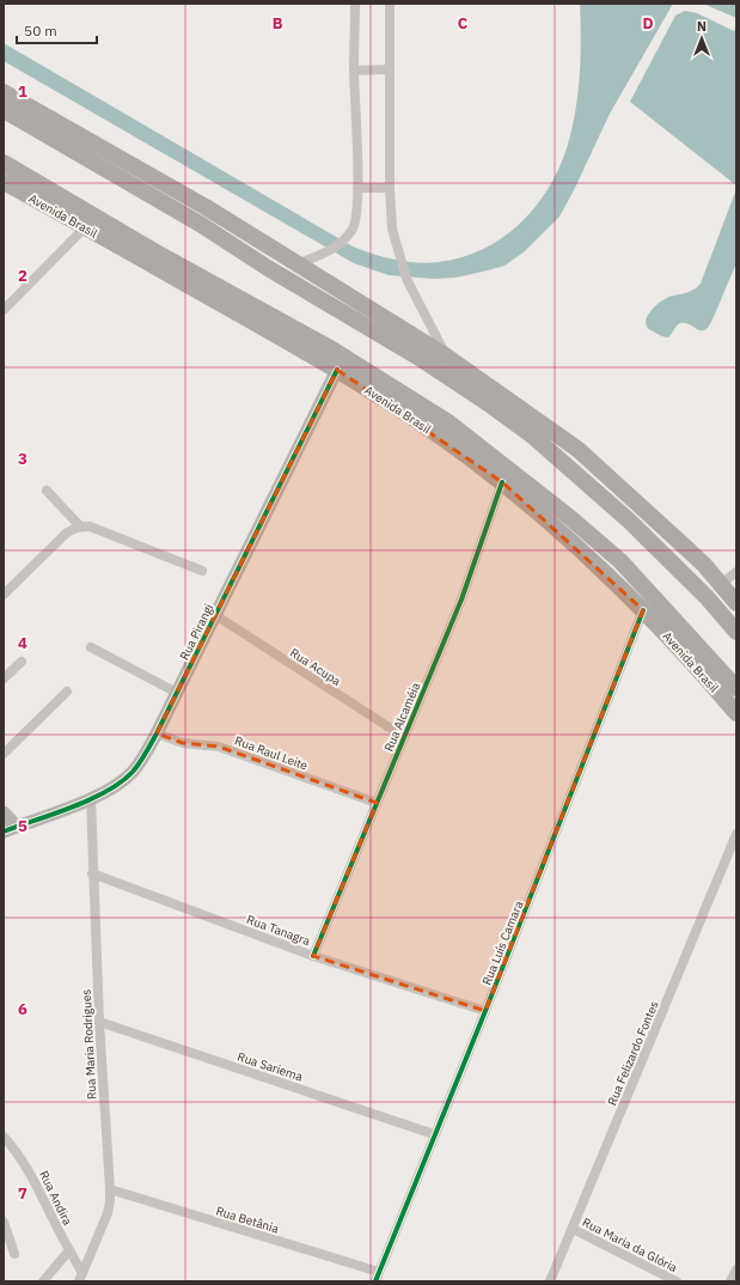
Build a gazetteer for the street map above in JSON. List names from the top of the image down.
{
  "streets": {
    "highway": ["Avenida Brasil"],
    "street": [
      "Rua Pirangi",
      "Rua Acupa",
      "Rua Alcaméia",
      "Rua Raul Leite",
      "Rua Tanagra",
      "Rua Luís Camara",
      "Rua Maria Rodrigues",
      "Rua Felizardo Fontes",
      "Rua Sariema",
      "Rua Andira",
      "Rua Betânia",
      "Rua Maria da Glória"
    ]
  },
  "crossings": [
    ["Avenida Brasil", "Rua Pirangi"],
    ["Avenida Brasil", "Rua Alcaméia"],
    ["Avenida Brasil", "Rua Luís Camara"],
    ["Rua Pirangi", "Rua Acupa"],
    ["Rua Pirangi", "Rua Raul Leite"],
    ["Rua Pirangi", "Rua Maria Rodrigues"],
    ["Rua Acupa", "Rua Alcaméia"],
    ["Rua Alcaméia", "Rua Raul Leite"],
    ["Rua Alcaméia", "Rua Tanagra"],
    ["Rua Tanagra", "Rua Luís Camara"],
    ["Rua Tanagra", "Rua Maria Rodrigues"],
    ["Rua Luís Camara", "Rua Sariema"],
    ["Rua Luís Camara", "Rua Betânia"],
    ["Rua Maria Rodrigues", "Rua Sariema"],
    ["Rua Maria Rodrigues", "Rua Andira"],
    ["Rua Maria Rodrigues", "Rua Betânia"],
    ["Rua Felizardo Fontes", "Rua Maria da Glória"]
  ],
  "scale_bar": "50 m",
  "north": "top",
  "grid": {
    "columns": ["B", "C", "D"],
    "rows": [
      "1",
      "2",
      "3",
      "4",
      "5",
      "6",
      "7"
    ]
  }
}
